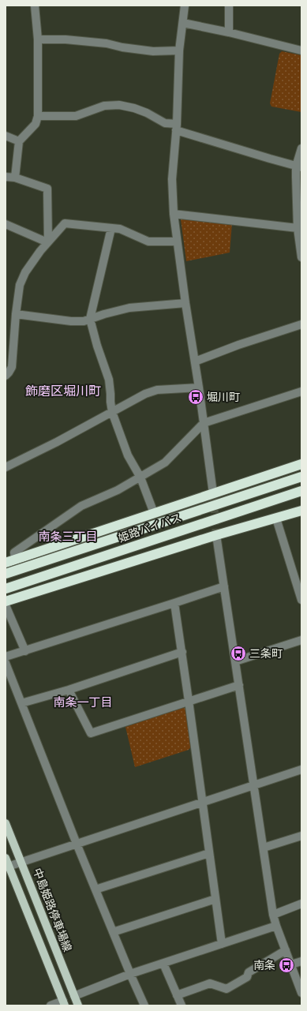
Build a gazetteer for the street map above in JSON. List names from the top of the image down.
{
  "streets": {
    "highway": ["姫路バイパス"],
    "main road": ["中島姫路停車場線"]
  },
  "districts": ["飾磨区堀川町", "南条三丁目", "南条一丁目"],
  "places": {
    "bus stop": ["堀川町", "三条町", "南条"]
  }
}
